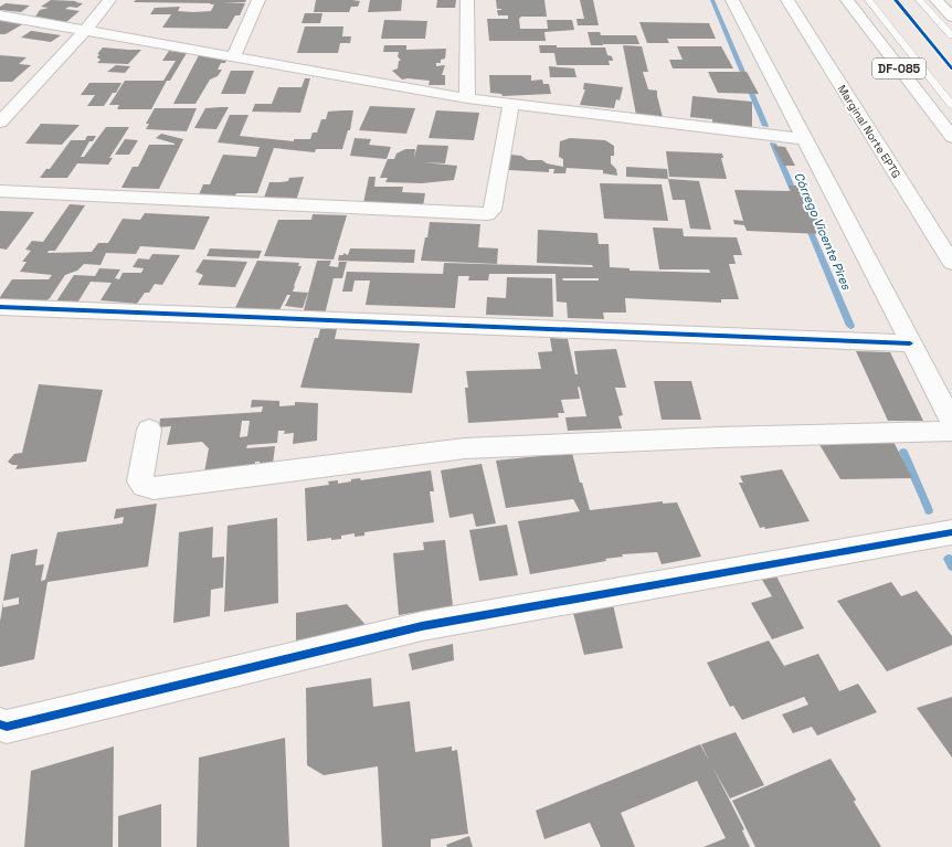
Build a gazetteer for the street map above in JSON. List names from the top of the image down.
{
  "streets": {
    "main road": ["DF-085", "Marginal Norte EPTG"]
  },
  "water": ["Córrego Vicente Pires"]
}
